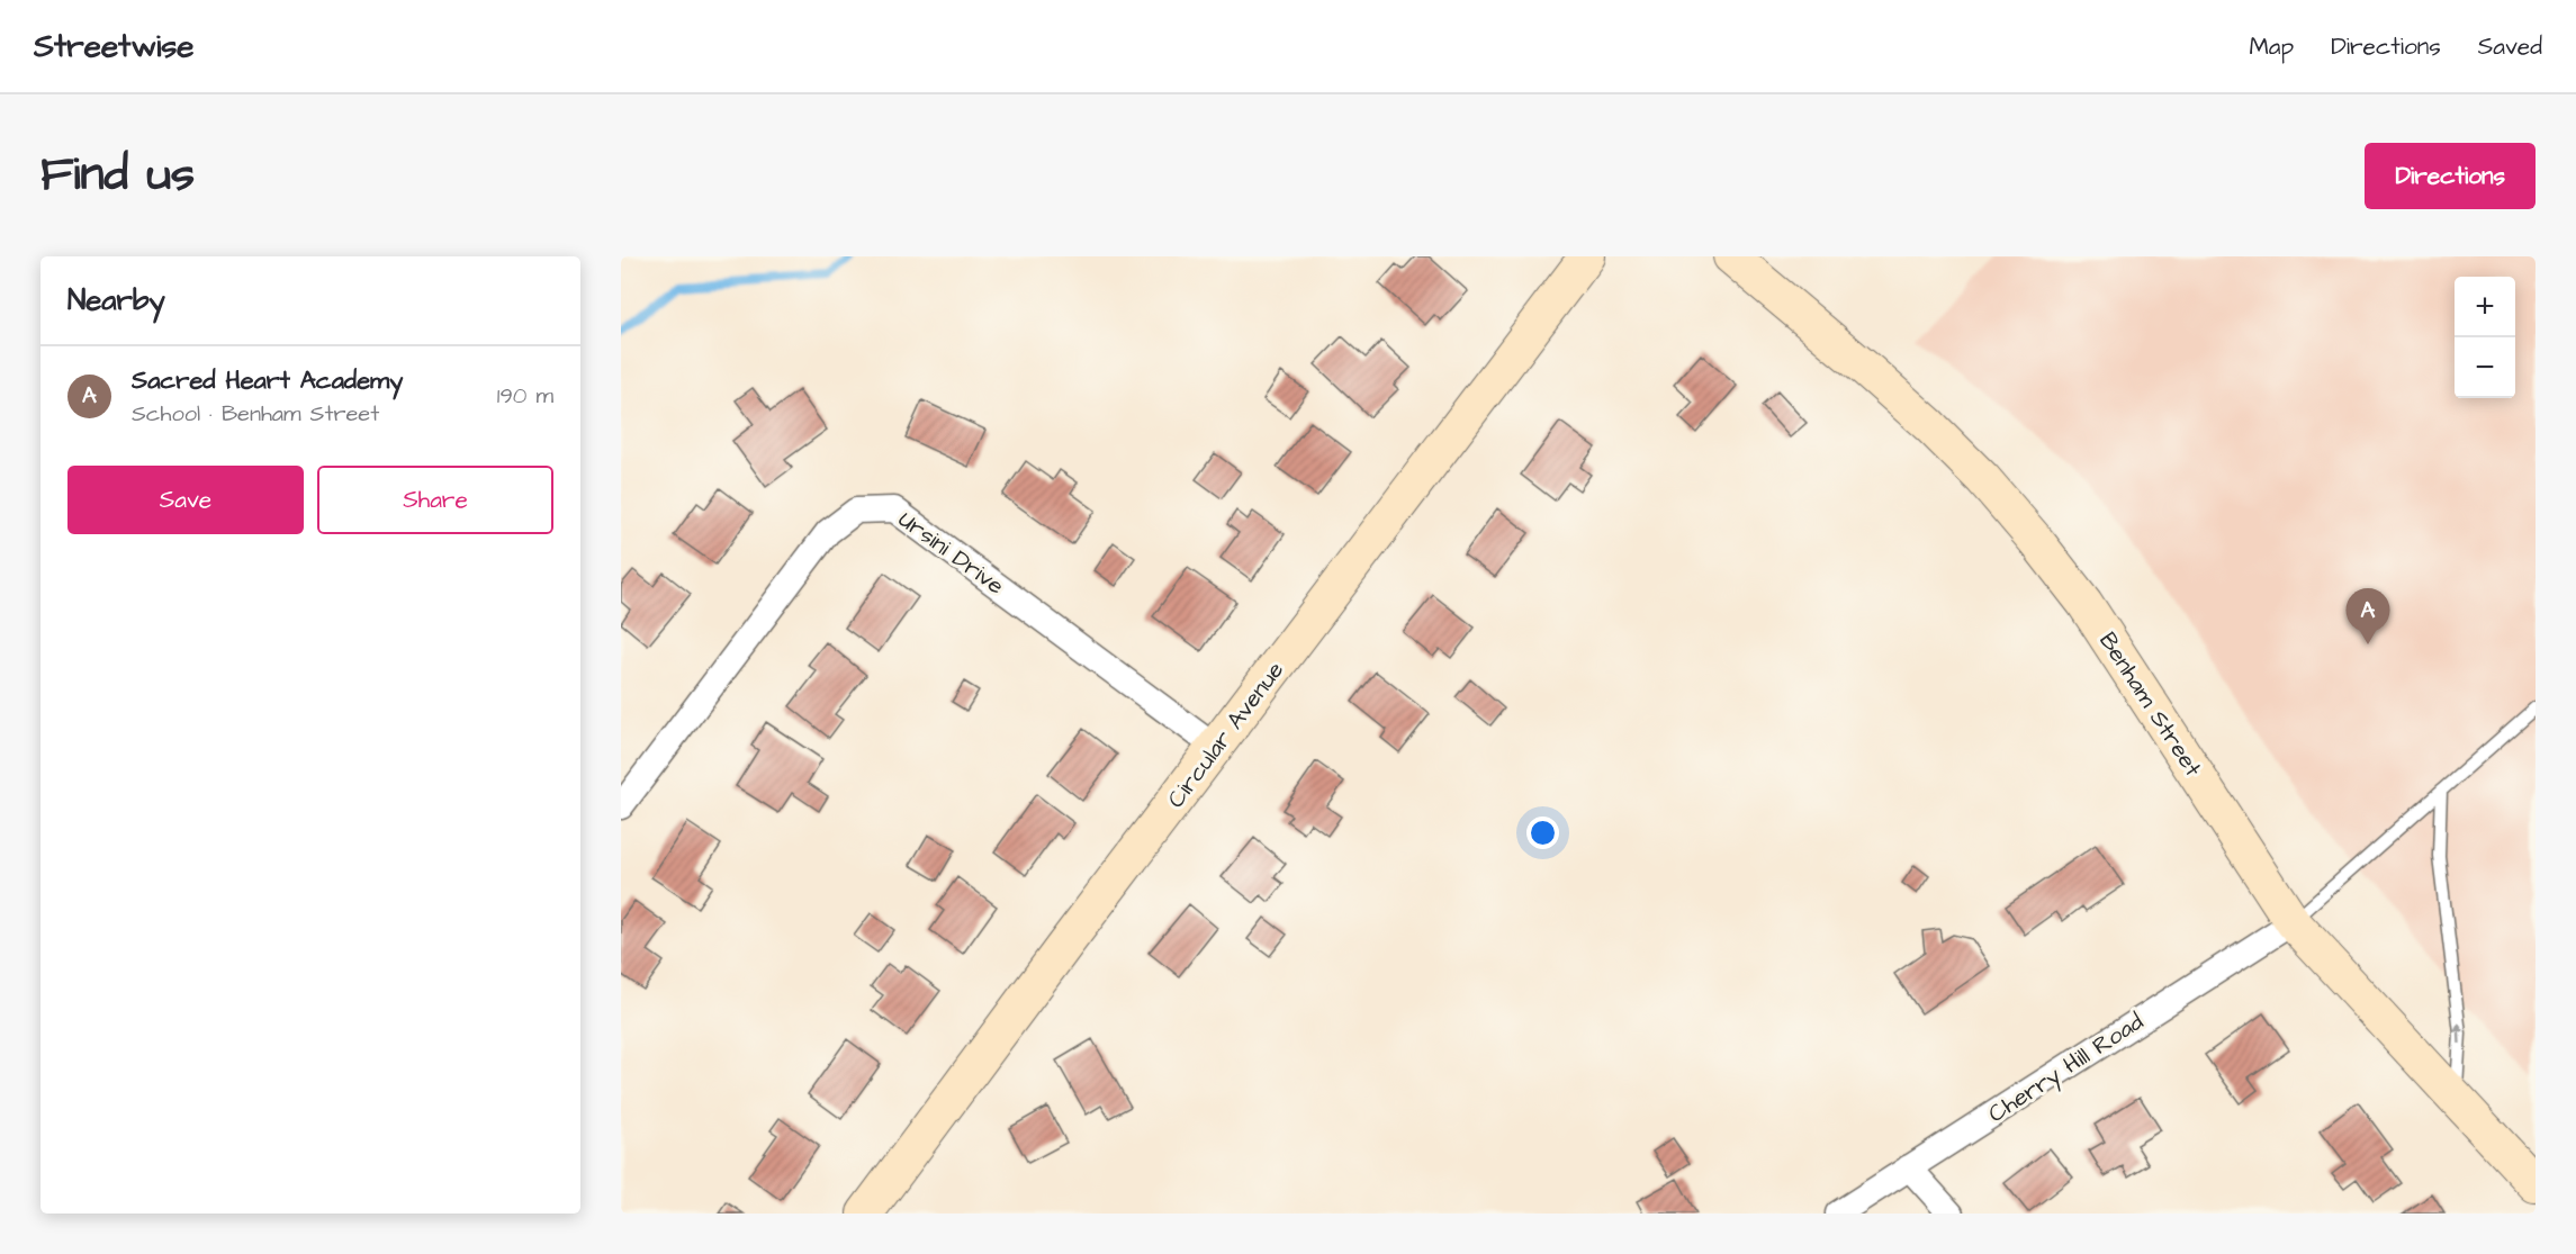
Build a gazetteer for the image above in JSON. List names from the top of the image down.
{
  "streets": {
    "main road": ["Benham Street", "Circular Avenue"],
    "street": ["Ursini Drive", "Cherry Hill Road"]
  },
  "crossings": [
    ["Ursini Drive", "Circular Avenue"],
    ["Benham Street", "Cherry Hill Road"]
  ],
  "page": {
    "header": "Streetwise",
    "nav": ["Map", "Directions", "Saved"],
    "title": "Find us",
    "buttons": [
      "Directions",
      ["Save", "Share"]
    ],
    "heading": "Nearby",
    "map_buttons": ["+", "−"],
    "list": [
      {
        "mark": "A",
        "name": "Sacred Heart Academy",
        "note": "School · Benham Street",
        "value": "190 m"
      }
    ],
    "pins": "A"
  }
}
